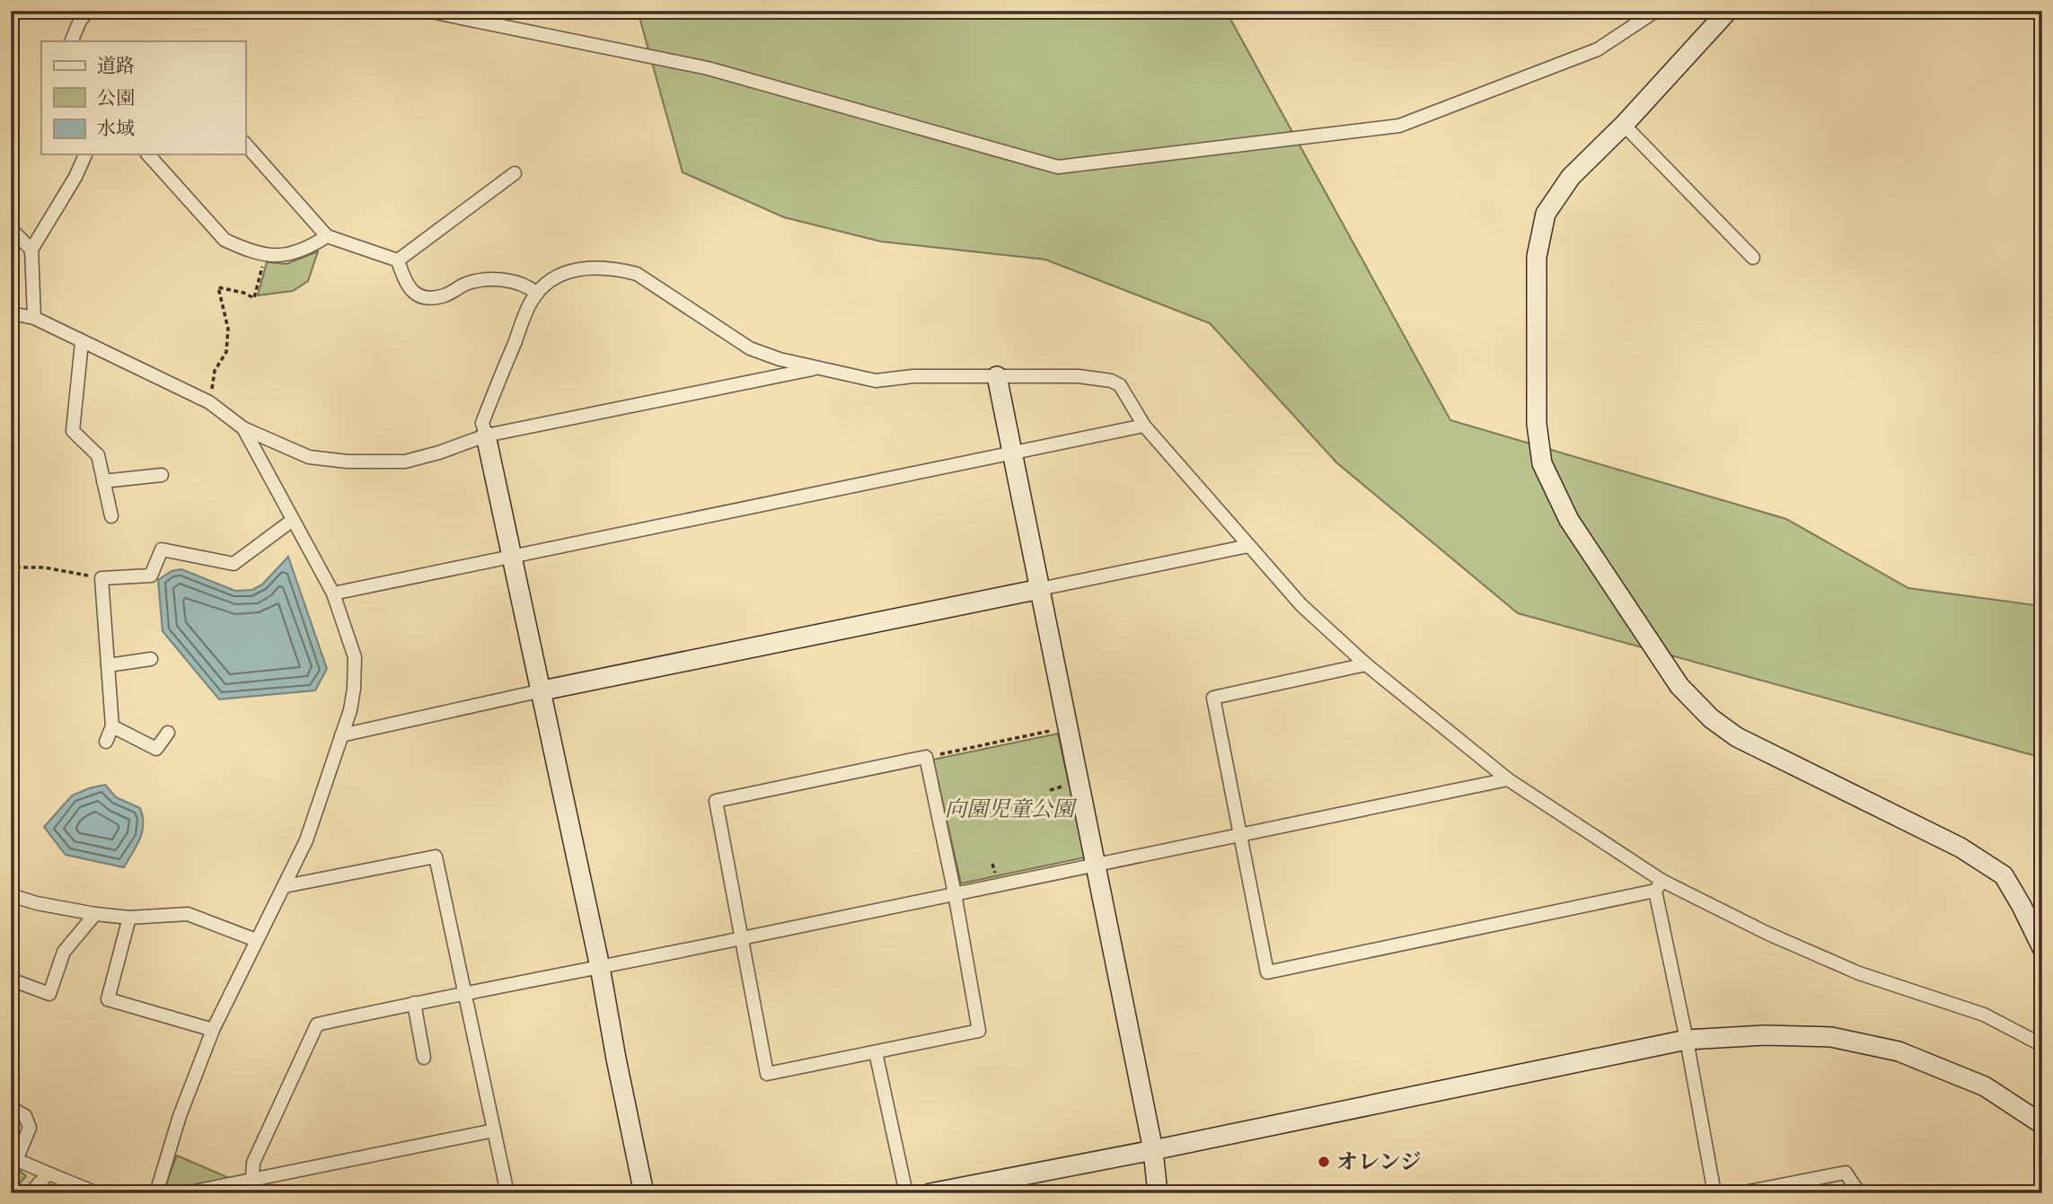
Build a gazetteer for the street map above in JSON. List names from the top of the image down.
{
  "parks": ["向園児童公園"],
  "places": ["オレンジ"],
  "legend": ["道路", "公園", "水域"]
}
